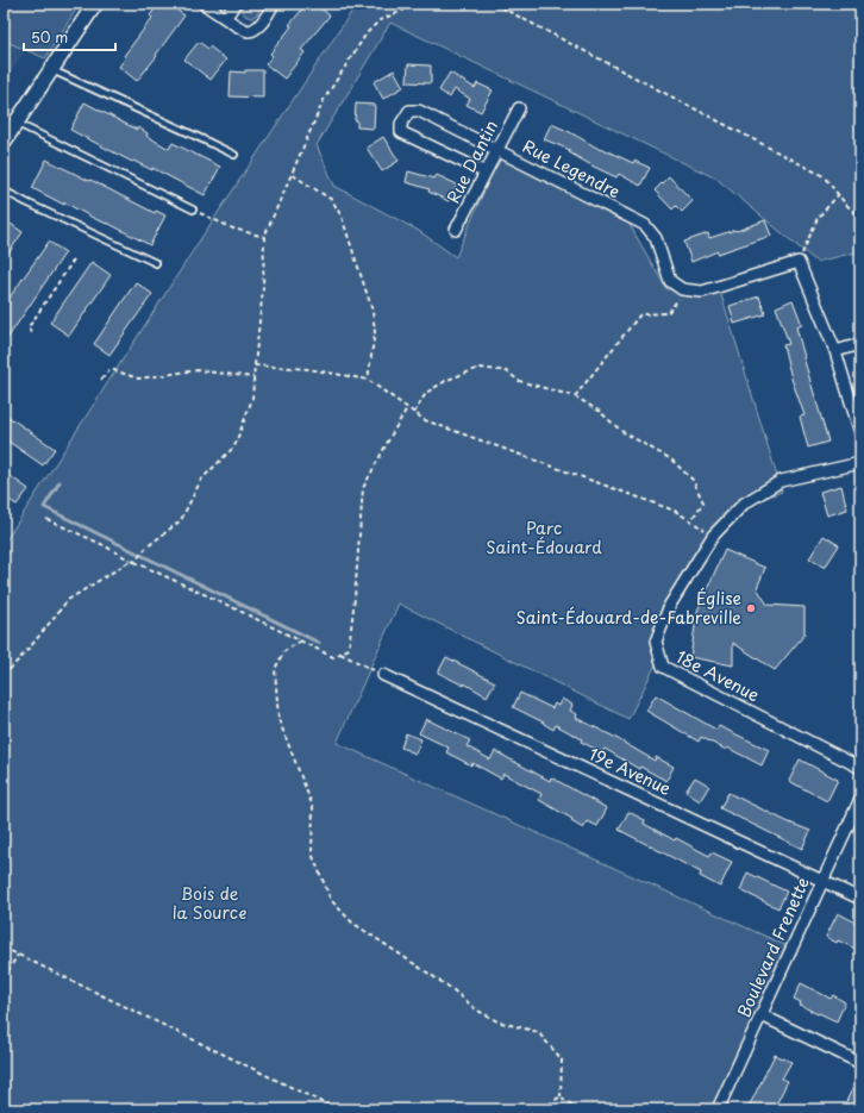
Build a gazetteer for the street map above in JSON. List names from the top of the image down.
{
  "streets": {
    "street": [
      "Rue Dantin",
      "Rue Legendre",
      "18e Avenue",
      "19e Avenue",
      "Boulevard Frenette"
    ]
  },
  "crossings": [
    ["Rue Dantin", "Rue Legendre"],
    ["19e Avenue", "Boulevard Frenette"]
  ],
  "parks": ["Parc Saint-Édouard", "Bois de la Source"],
  "places": ["Église Saint-Édouard-de-Fabreville"],
  "scale_bar": "50 m"
}
